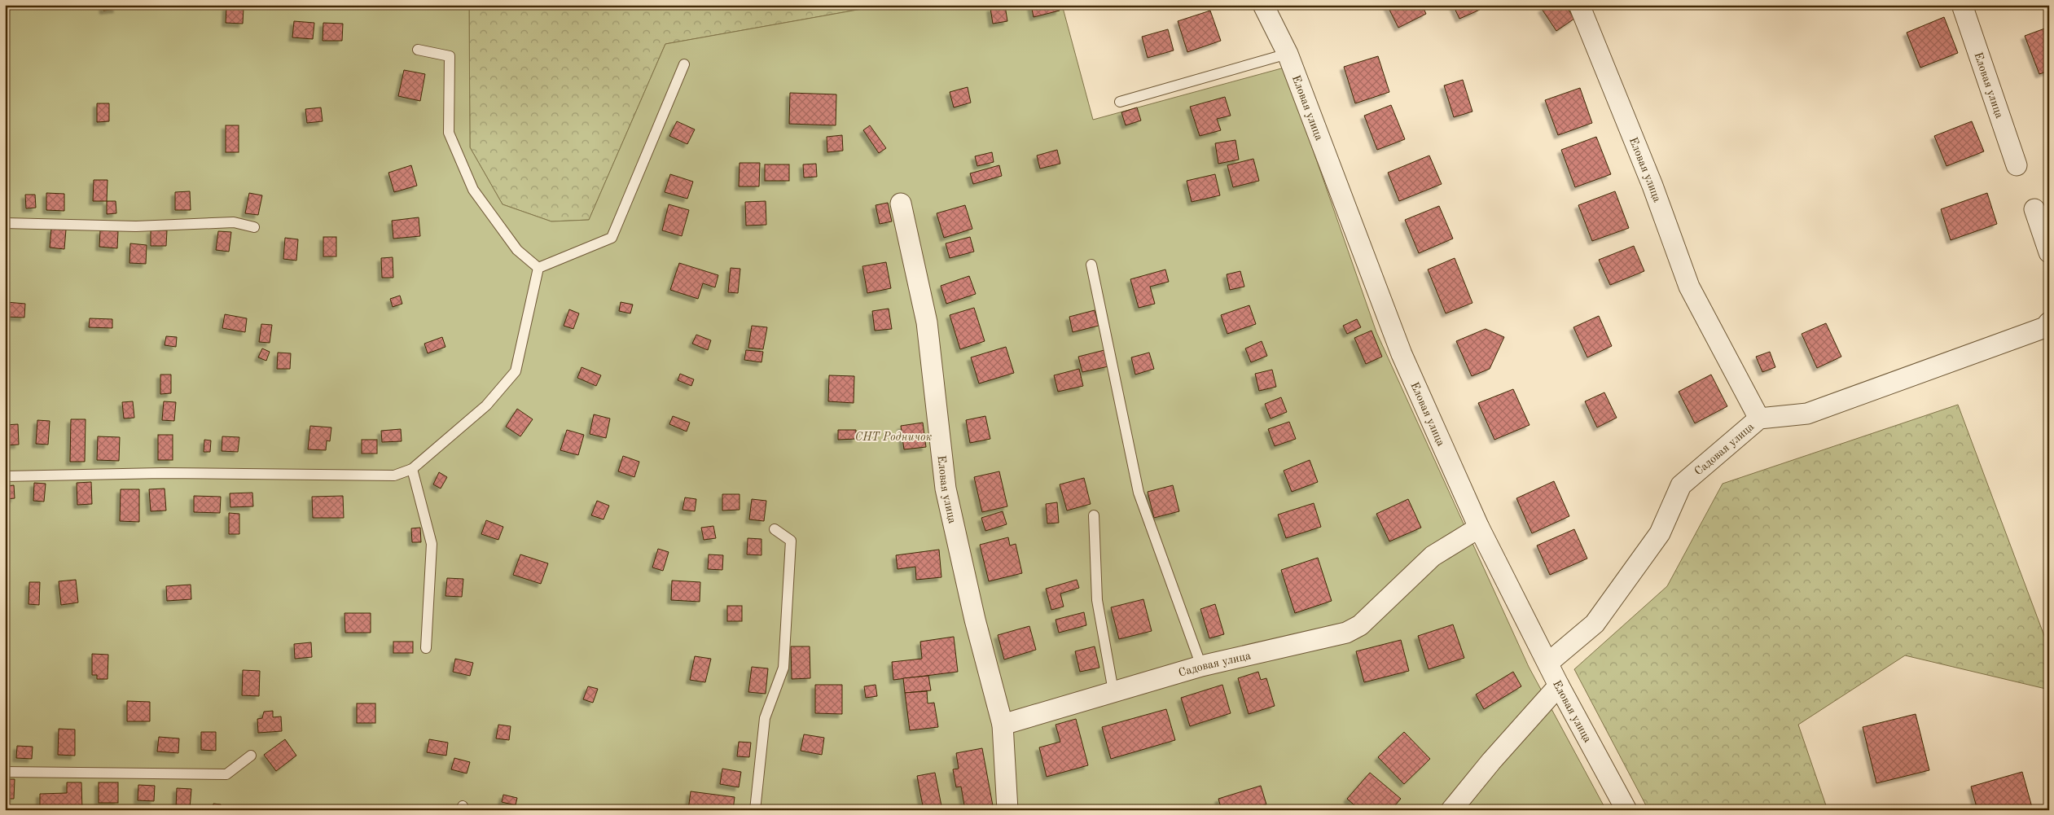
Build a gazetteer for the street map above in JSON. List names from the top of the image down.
{
  "streets": {
    "street": ["Еловая улица", "Садовая улица"]
  },
  "crossings": [
    ["Еловая улица", "Садовая улица"]
  ],
  "parks": ["СНТ Родничок"]
}
